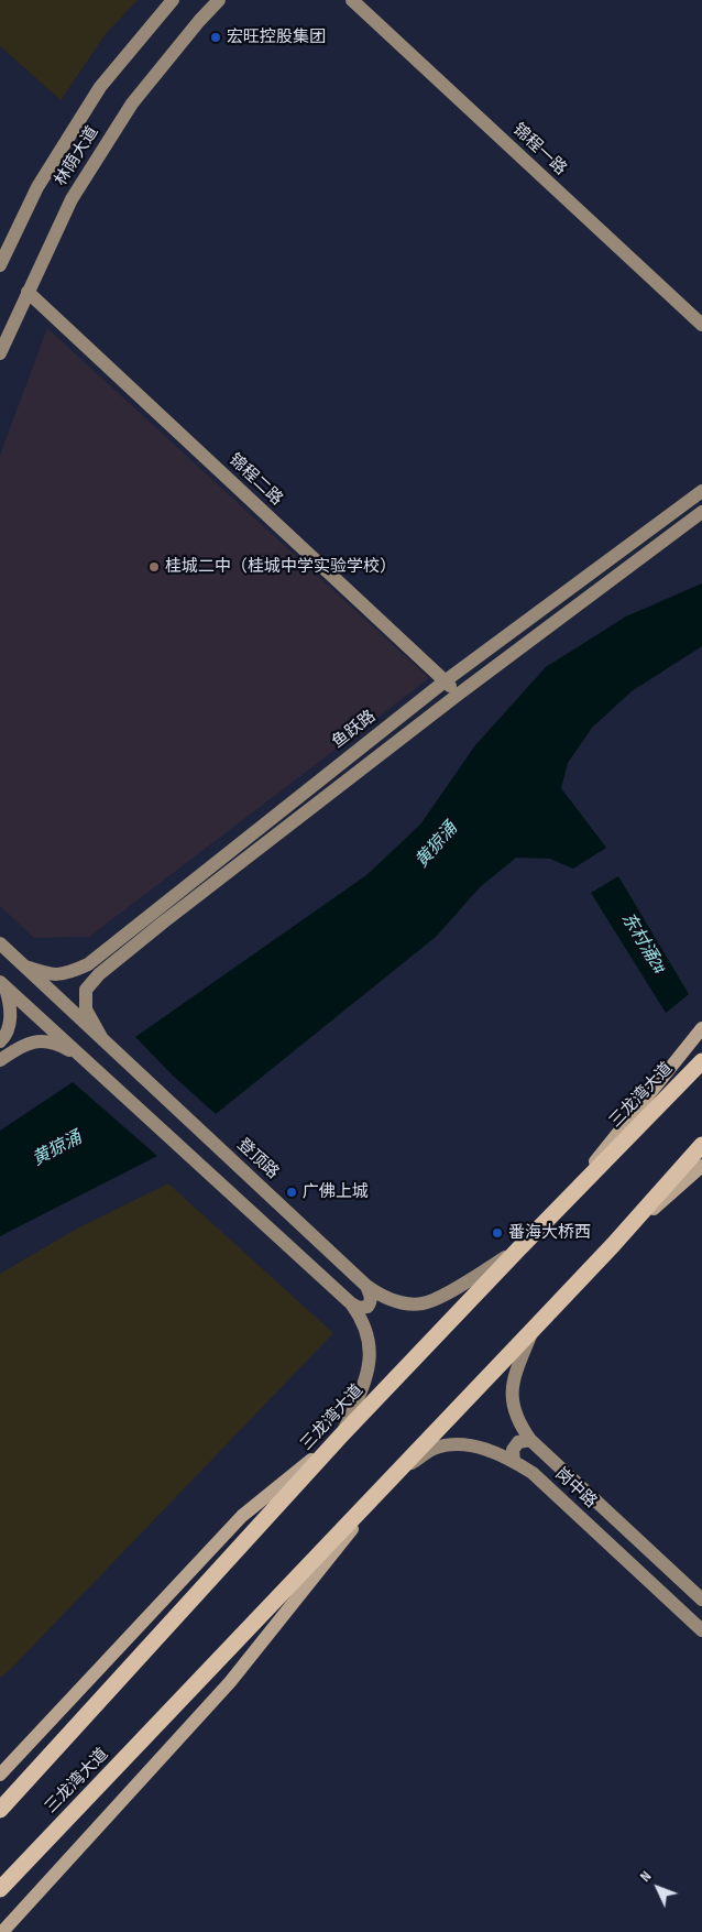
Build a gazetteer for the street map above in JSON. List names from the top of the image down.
{
  "streets": {
    "highway": ["三龙湾大道"],
    "street": [
      "锦程一路",
      "林荫大道",
      "锦程二路",
      "鱼跃路",
      "登顶路",
      "岗中路"
    ]
  },
  "crossings": [
    ["林荫大道", "锦程二路"],
    ["锦程二路", "鱼跃路"],
    ["鱼跃路", "登顶路"],
    ["三龙湾大道", "登顶路"],
    ["三龙湾大道", "岗中路"]
  ],
  "water": ["黄猄涌", "东村涌2#"],
  "places": [
    "宏旺控股集团",
    "桂城二中（桂城中学实验学校）",
    "广佛上城",
    "番海大桥西"
  ],
  "north": "top left"
}
